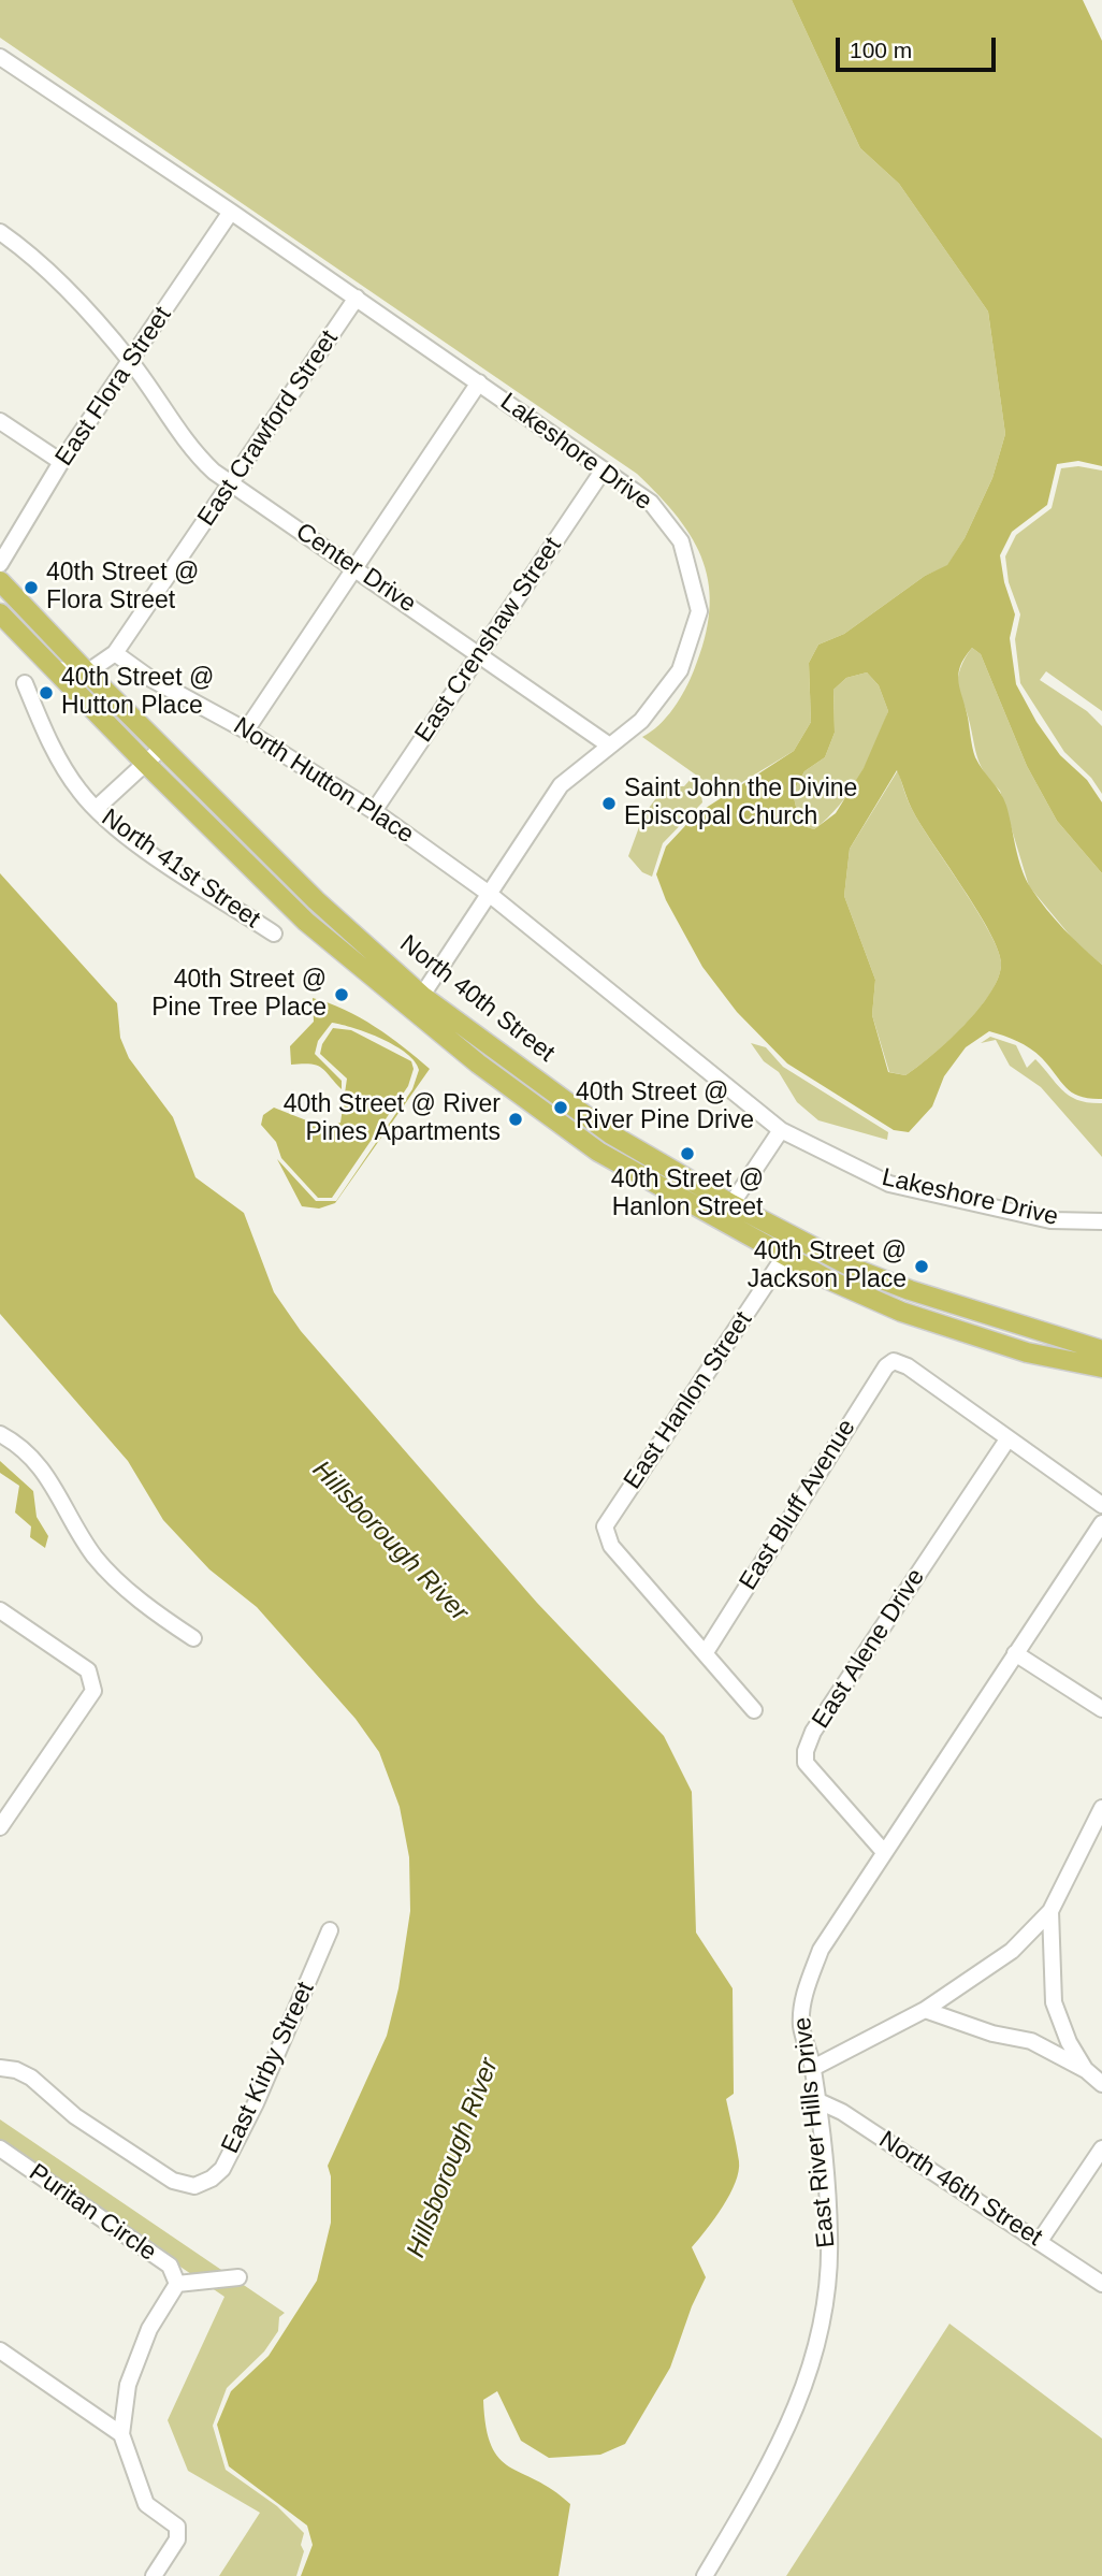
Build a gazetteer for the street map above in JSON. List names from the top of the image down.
{
  "streets": {
    "main road": ["North 40th Street"],
    "street": [
      "East Flora Street",
      "East Crawford Street",
      "Lakeshore Drive",
      "Center Drive",
      "East Crenshaw Street",
      "North Hutton Place",
      "North 41st Street",
      "East Hanlon Street",
      "East Bluff Avenue",
      "East Alene Drive",
      "East Kirby Street",
      "East River Hills Drive",
      "North 46th Street",
      "Puritan Circle"
    ]
  },
  "crossings": [
    ["East Flora Street", "Lakeshore Drive"],
    ["East Flora Street", "Center Drive"],
    ["East Crawford Street", "Lakeshore Drive"],
    ["East Crawford Street", "Center Drive"],
    ["East Crawford Street", "North Hutton Place"],
    ["East Crawford Street", "North 40th Street"],
    ["Lakeshore Drive", "Center Drive"],
    ["Lakeshore Drive", "East Crenshaw Street"],
    ["Lakeshore Drive", "North Hutton Place"],
    ["Center Drive", "East Crenshaw Street"],
    ["East Crenshaw Street", "North Hutton Place"],
    ["North 40th Street", "East Hanlon Street"],
    ["East Hanlon Street", "East Bluff Avenue"],
    ["East Bluff Avenue", "East Alene Drive"],
    ["East Alene Drive", "East River Hills Drive"],
    ["East River Hills Drive", "North 46th Street"]
  ],
  "water": ["Hillsborough River"],
  "places": [
    "40th Street @ Flora Street",
    "40th Street @ Hutton Place",
    "Saint John the Divine Episcopal Church",
    "40th Street @ Pine Tree Place",
    "40th Street @ River Pine Drive",
    "40th Street @ River Pines Apartments",
    "40th Street @ Hanlon Street",
    "40th Street @ Jackson Place"
  ],
  "scale_bar": "100 m"
}
